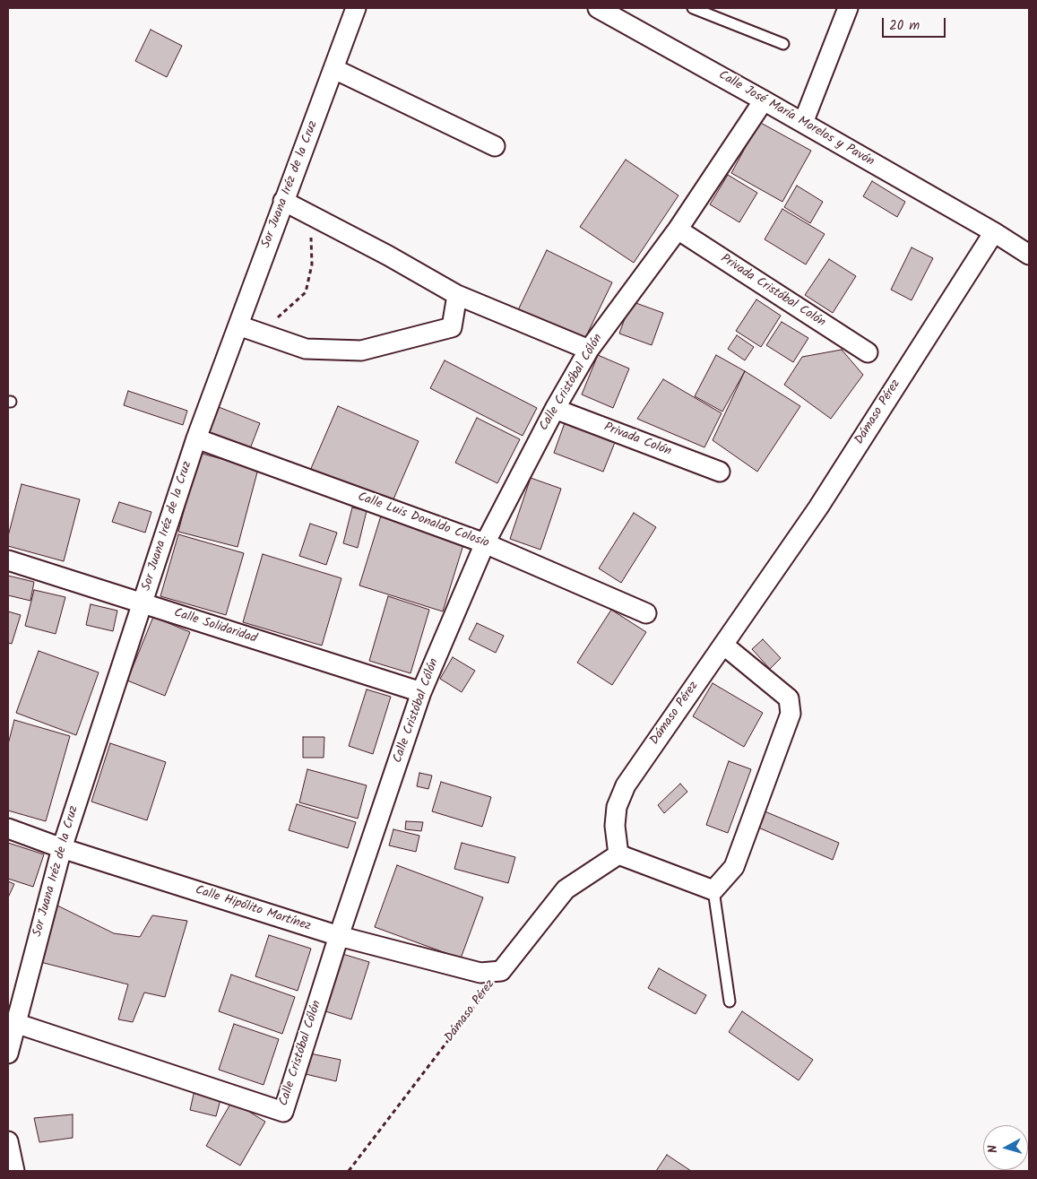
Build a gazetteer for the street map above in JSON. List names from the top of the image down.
{
  "streets": {
    "street": [
      "Calle José María Morelos y Pavón",
      "Sor Juana Iréz de la Cruz",
      "Privada Cristóbal Colón",
      "Calle Cristóbal Cólón",
      "Dámaso Pérez",
      "Privada Colón",
      "Calle Luis Donaldo Colosio",
      "Calle Solidaridad",
      "Calle Hipólito Martínez"
    ]
  },
  "crossings": [
    ["Calle José María Morelos y Pavón", "Calle Cristóbal Cólón"],
    ["Calle José María Morelos y Pavón", "Dámaso Pérez"],
    ["Sor Juana Iréz de la Cruz", "Calle Cristóbal Cólón"],
    ["Sor Juana Iréz de la Cruz", "Calle Luis Donaldo Colosio"],
    ["Sor Juana Iréz de la Cruz", "Calle Solidaridad"],
    ["Sor Juana Iréz de la Cruz", "Calle Hipólito Martínez"],
    ["Privada Cristóbal Colón", "Calle Cristóbal Cólón"],
    ["Calle Cristóbal Cólón", "Privada Colón"],
    ["Calle Cristóbal Cólón", "Calle Luis Donaldo Colosio"],
    ["Calle Cristóbal Cólón", "Calle Solidaridad"],
    ["Calle Cristóbal Cólón", "Calle Hipólito Martínez"],
    ["Dámaso Pérez", "Calle Hipólito Martínez"]
  ],
  "scale_bar": "20 m",
  "north": "left"
}
